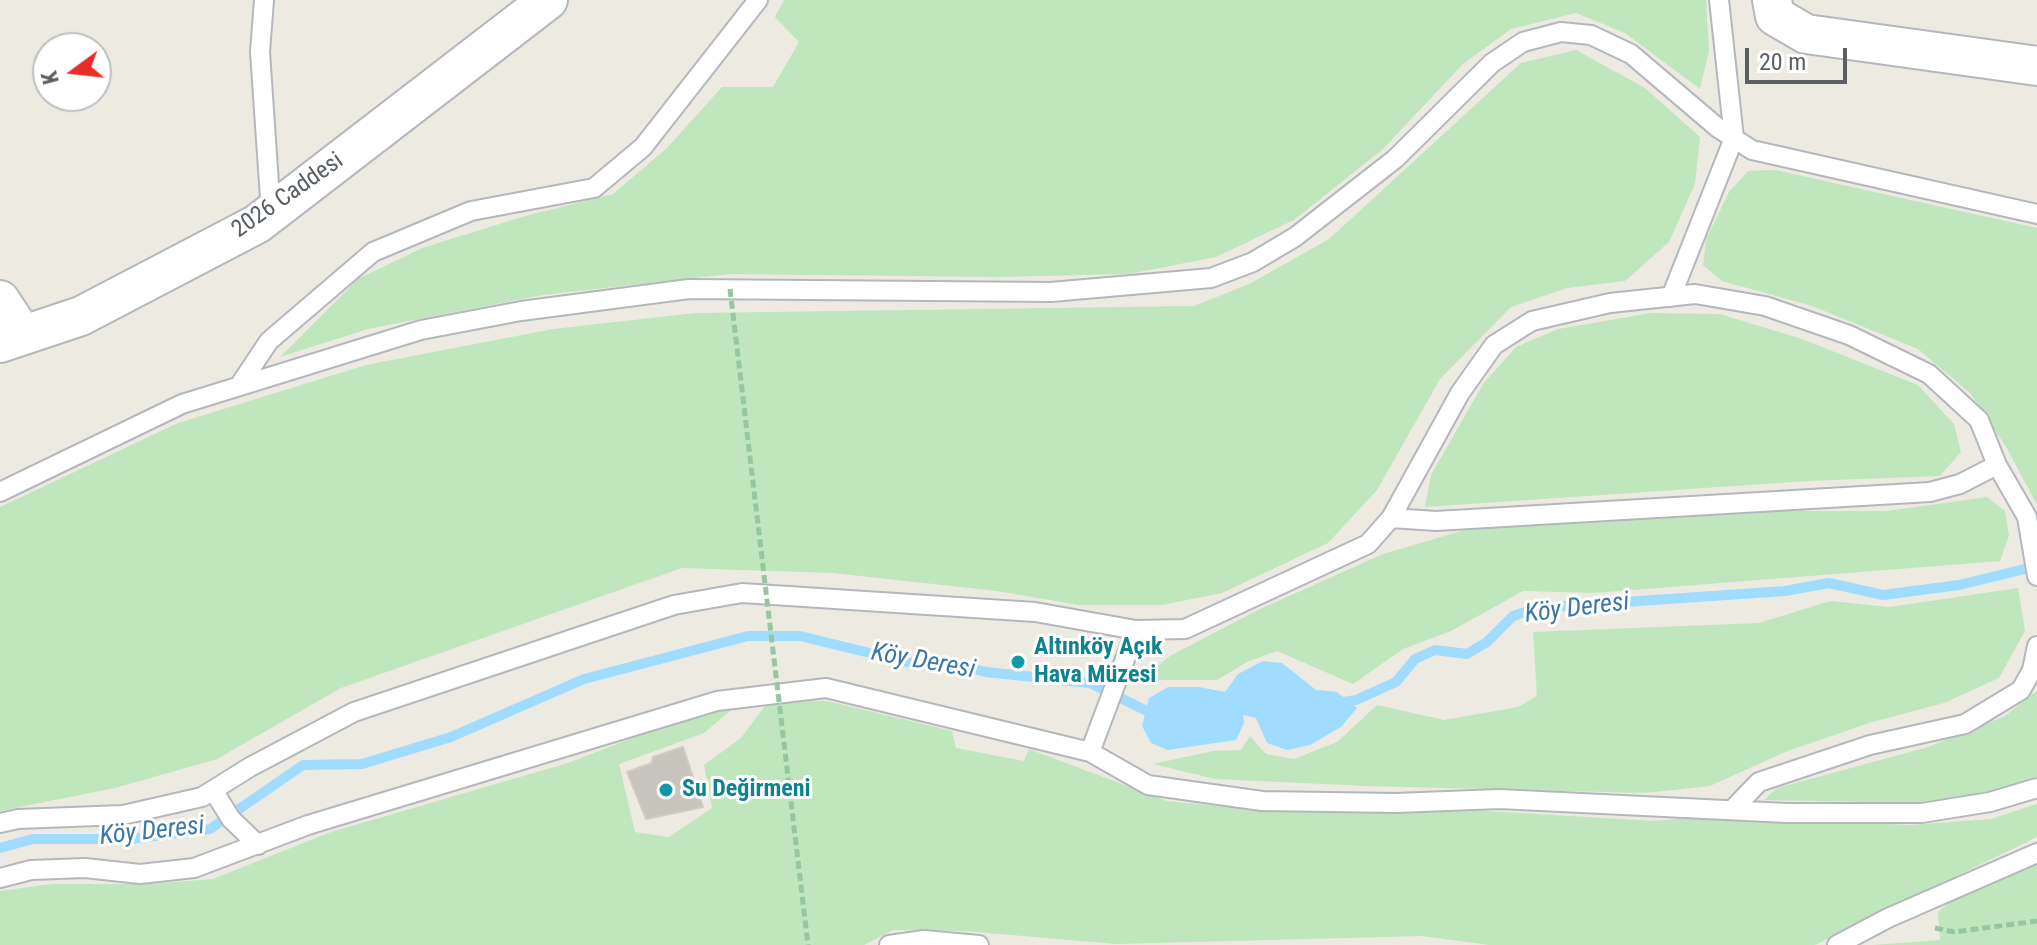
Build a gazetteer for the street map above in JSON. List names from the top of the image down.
{
  "streets": {
    "street": ["2026 Caddesi"]
  },
  "water": ["Köy Deresi"],
  "places": ["Altınköy Açık Hava Müzesi", "Su Değirmeni"],
  "scale_bar": "20 m",
  "north": "left"
}
